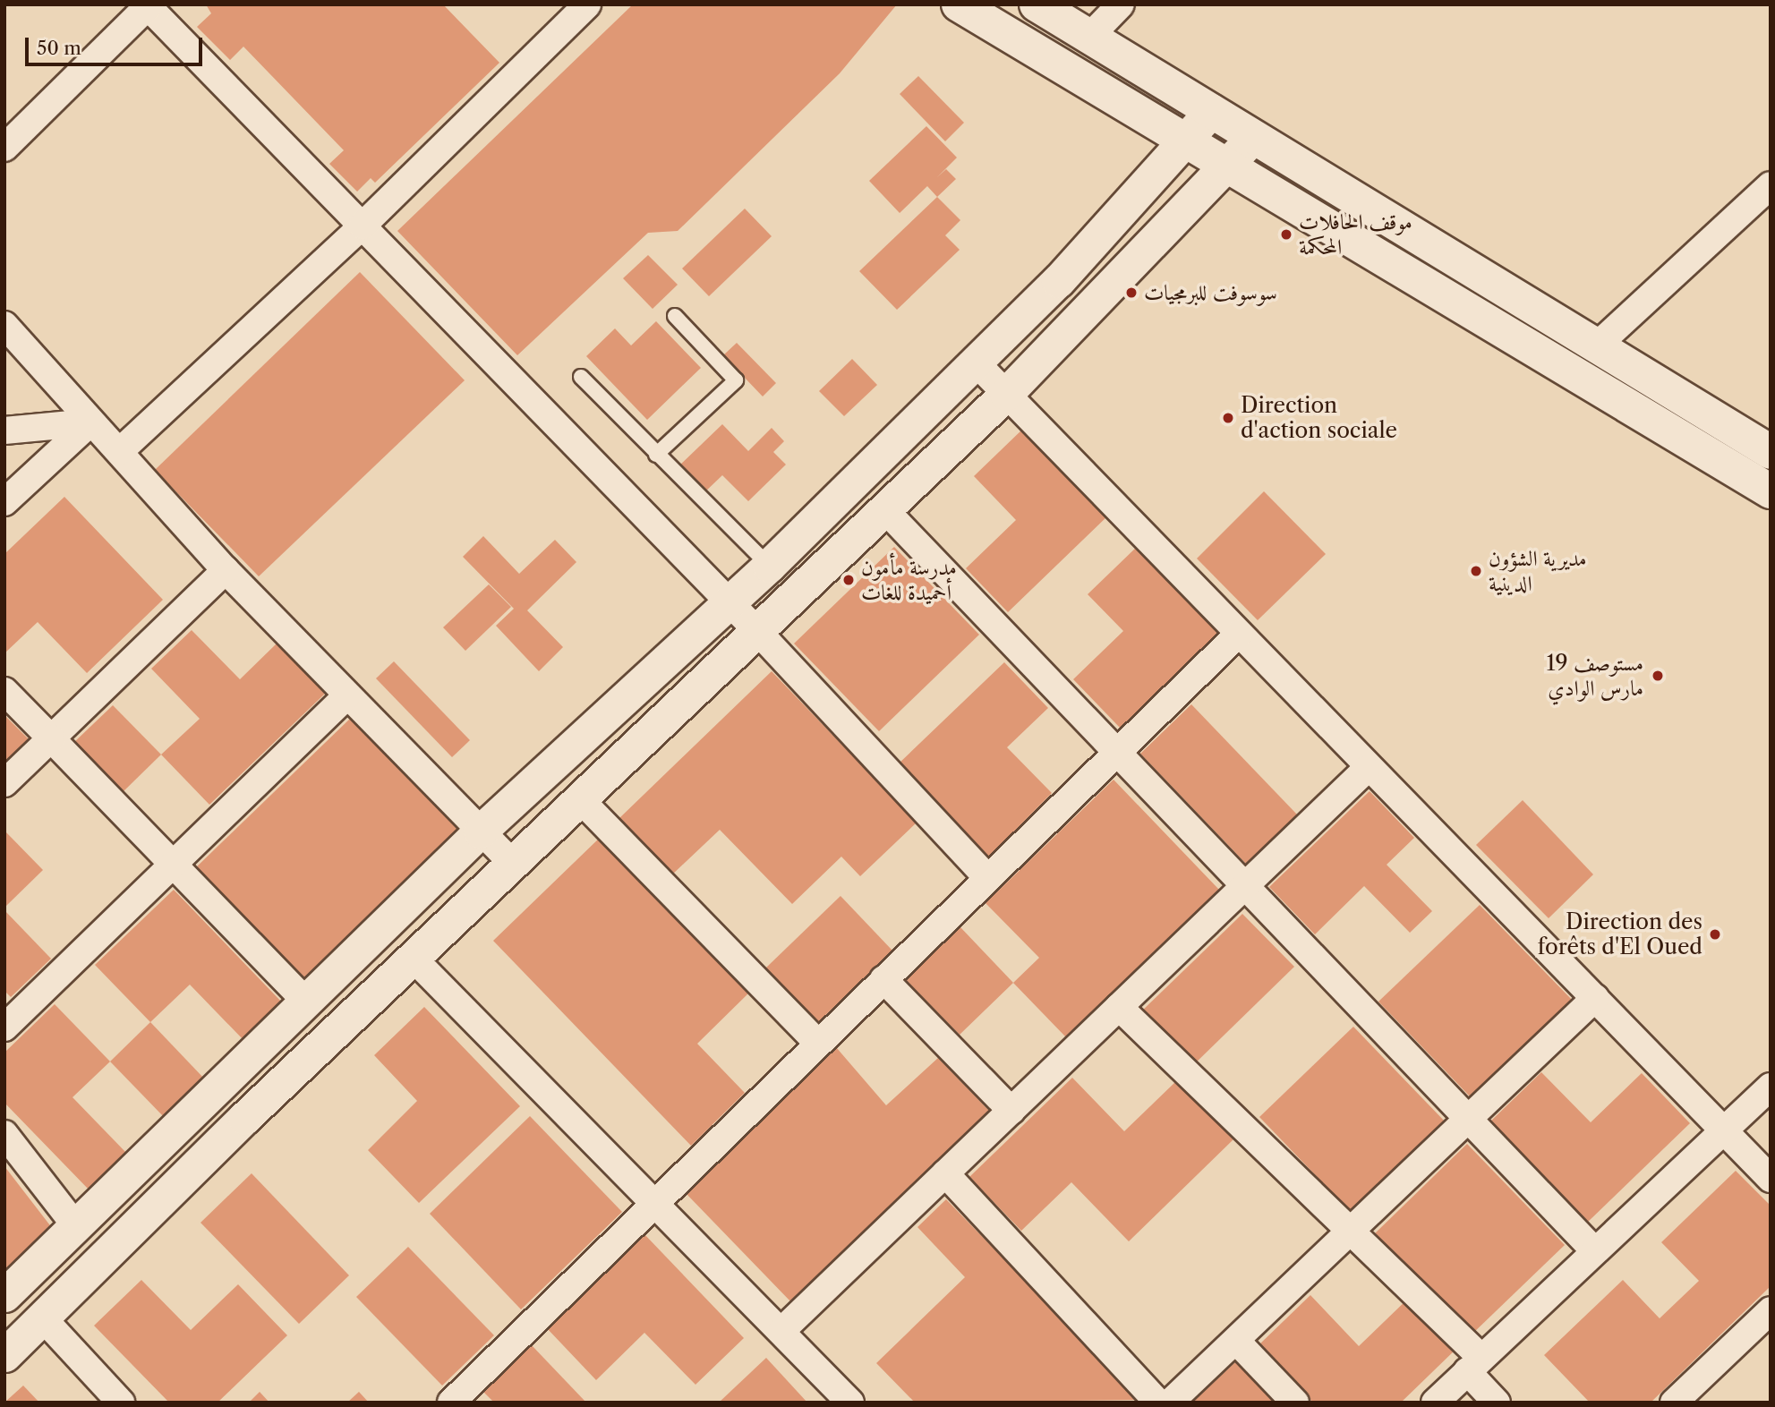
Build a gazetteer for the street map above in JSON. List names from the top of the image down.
{
  "places": [
    "موقف الحافلات المحكمة",
    "سوسوفت للبرمجيات",
    "Direction d'action sociale",
    "مديرية الشؤون الدينية",
    "مدرسة مأمون أحميدة للغات",
    "مستوصف 19 مارس الوادي",
    "Direction des forêts d'El Oued"
  ],
  "scale_bar": "50 m"
}
